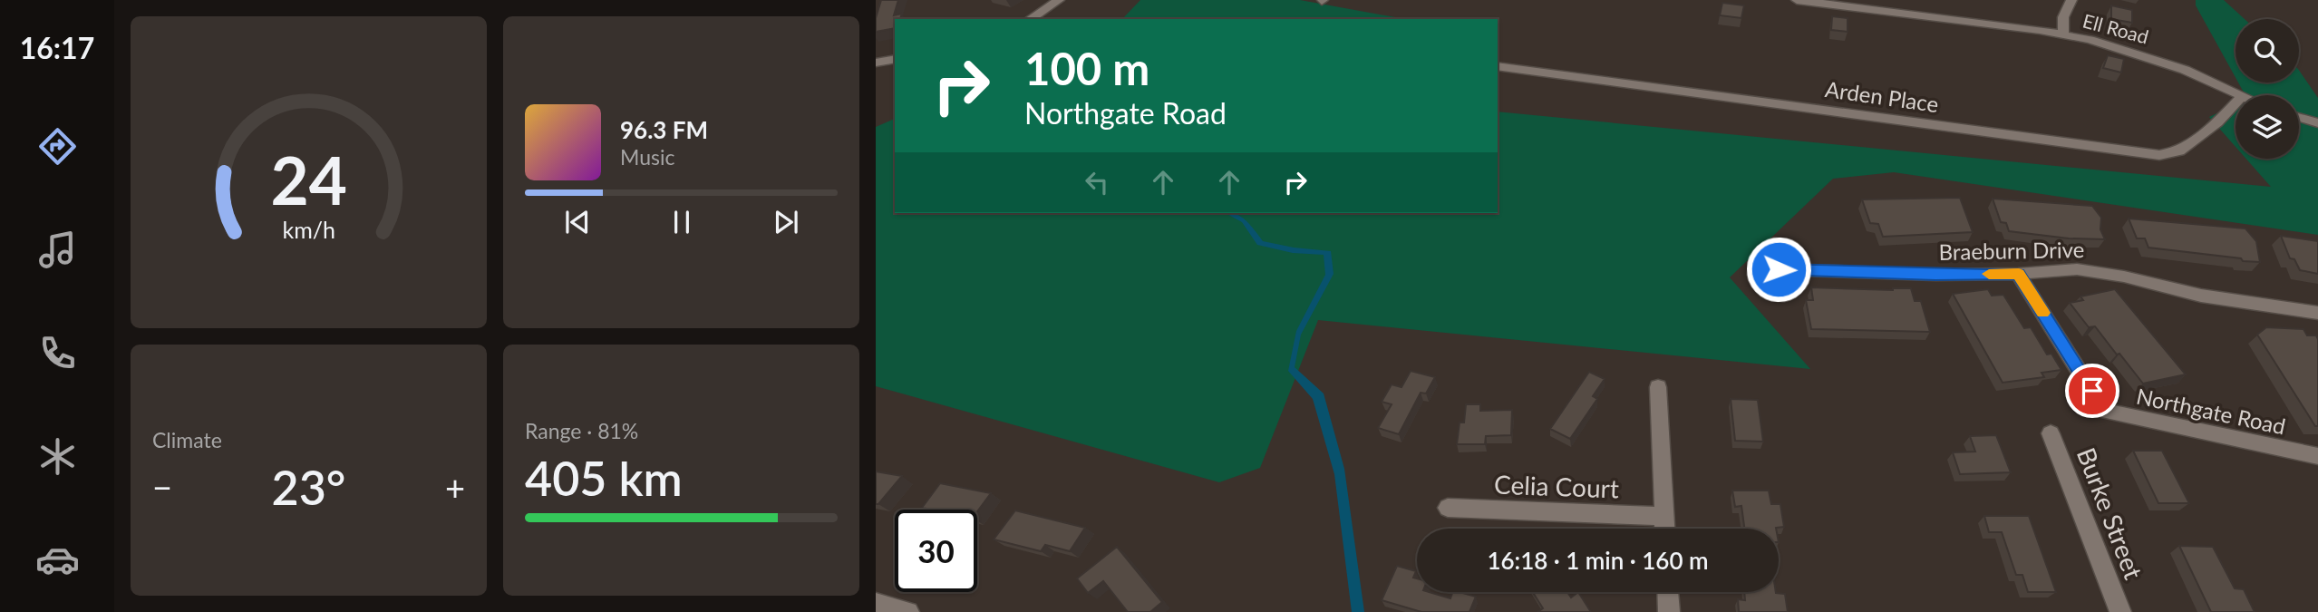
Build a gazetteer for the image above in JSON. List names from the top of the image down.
{
  "streets": {
    "street": [
      "Ell Road",
      "Arden Place",
      "Braeburn Drive",
      "Northgate Road",
      "Celia Court",
      "Burke Street"
    ]
  },
  "crossings": [
    ["Braeburn Drive", "Northgate Road"]
  ],
  "page": {
    "tabs": "16:17",
    "turn": ["100 m", "Northgate Road"],
    "song": ["96.3 FM", "Music"],
    "tile": [
      "Climate",
      ["Range · 81%", "405 km"]
    ],
    "heat": ["−", "23°", "+"],
    "limit": "30",
    "trip": "16:18 · 1 min · 160 m",
    "gauge": ["24", "km/h"]
  }
}
